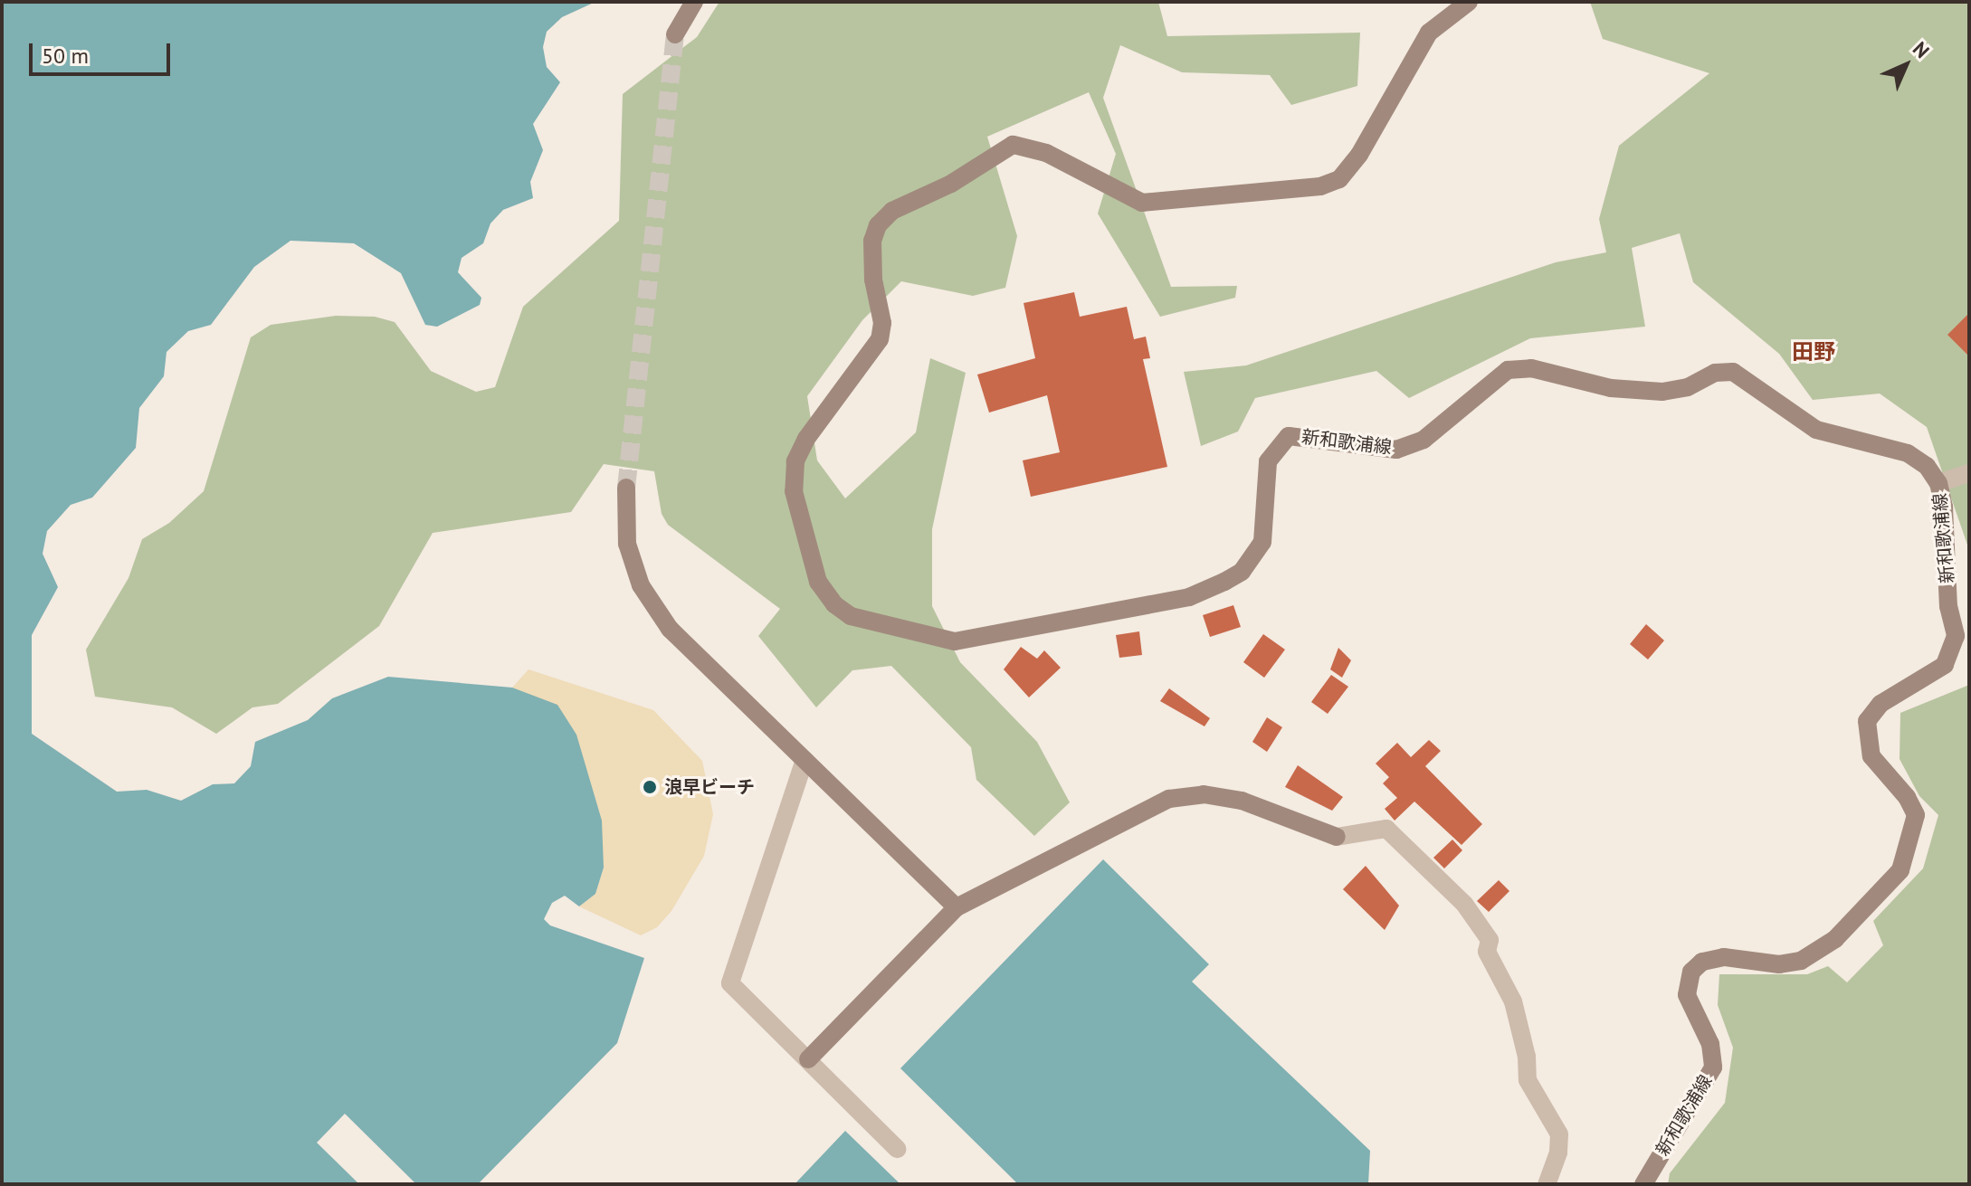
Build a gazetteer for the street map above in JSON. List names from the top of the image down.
{
  "streets": {
    "main road": ["新和歌浦線"]
  },
  "districts": ["田野"],
  "places": ["浪早ビーチ"],
  "scale_bar": "50 m",
  "north": "top right"
}
